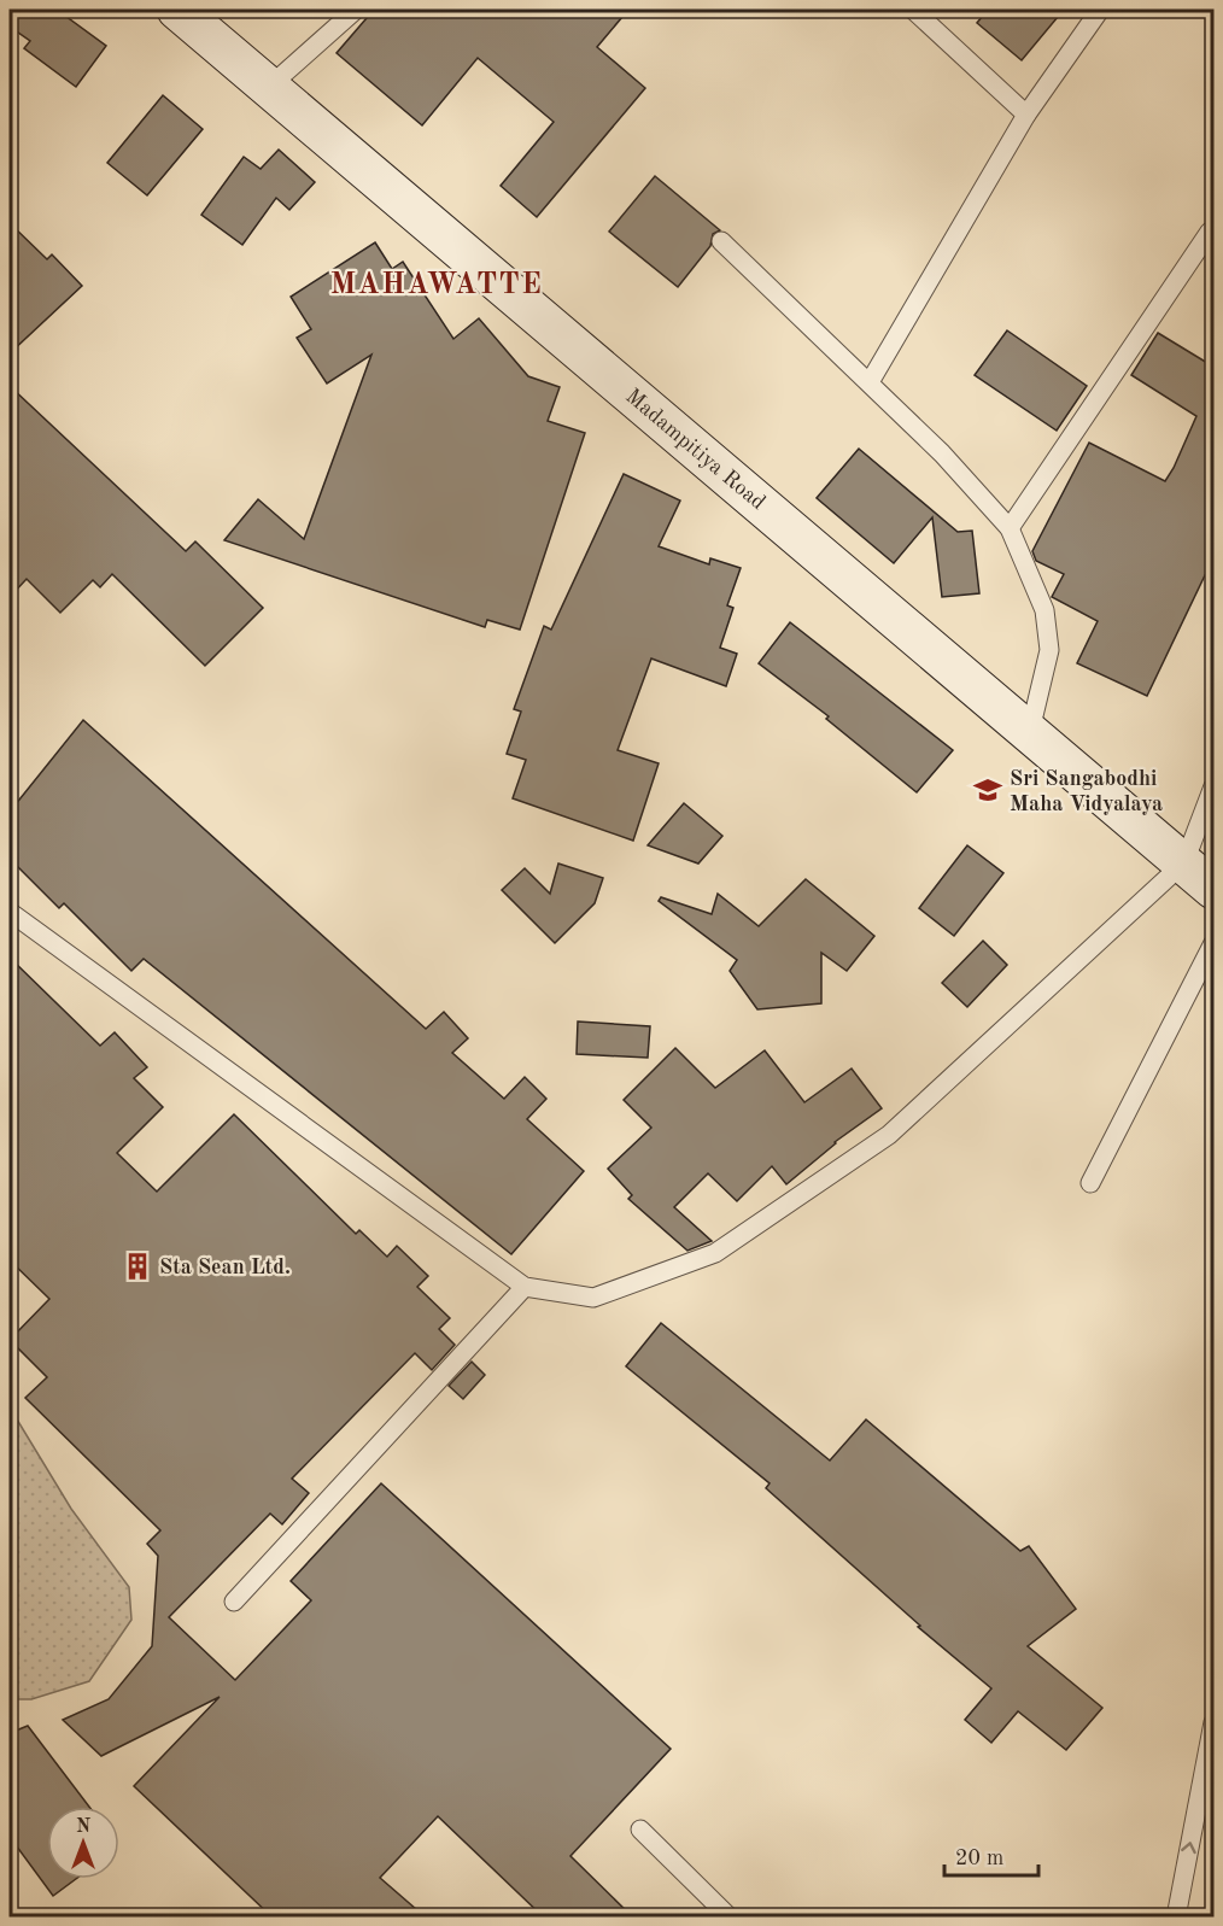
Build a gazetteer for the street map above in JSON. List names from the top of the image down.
{
  "streets": {
    "main road": ["Madampitiya Road"]
  },
  "districts": ["MAHAWATTE"],
  "places": {
    "school or university": ["Sri Sangabodhi Maha Vidyalaya"],
    "building": ["Sta Sean Ltd."]
  },
  "scale_bar": "20 m",
  "north": "top"
}
